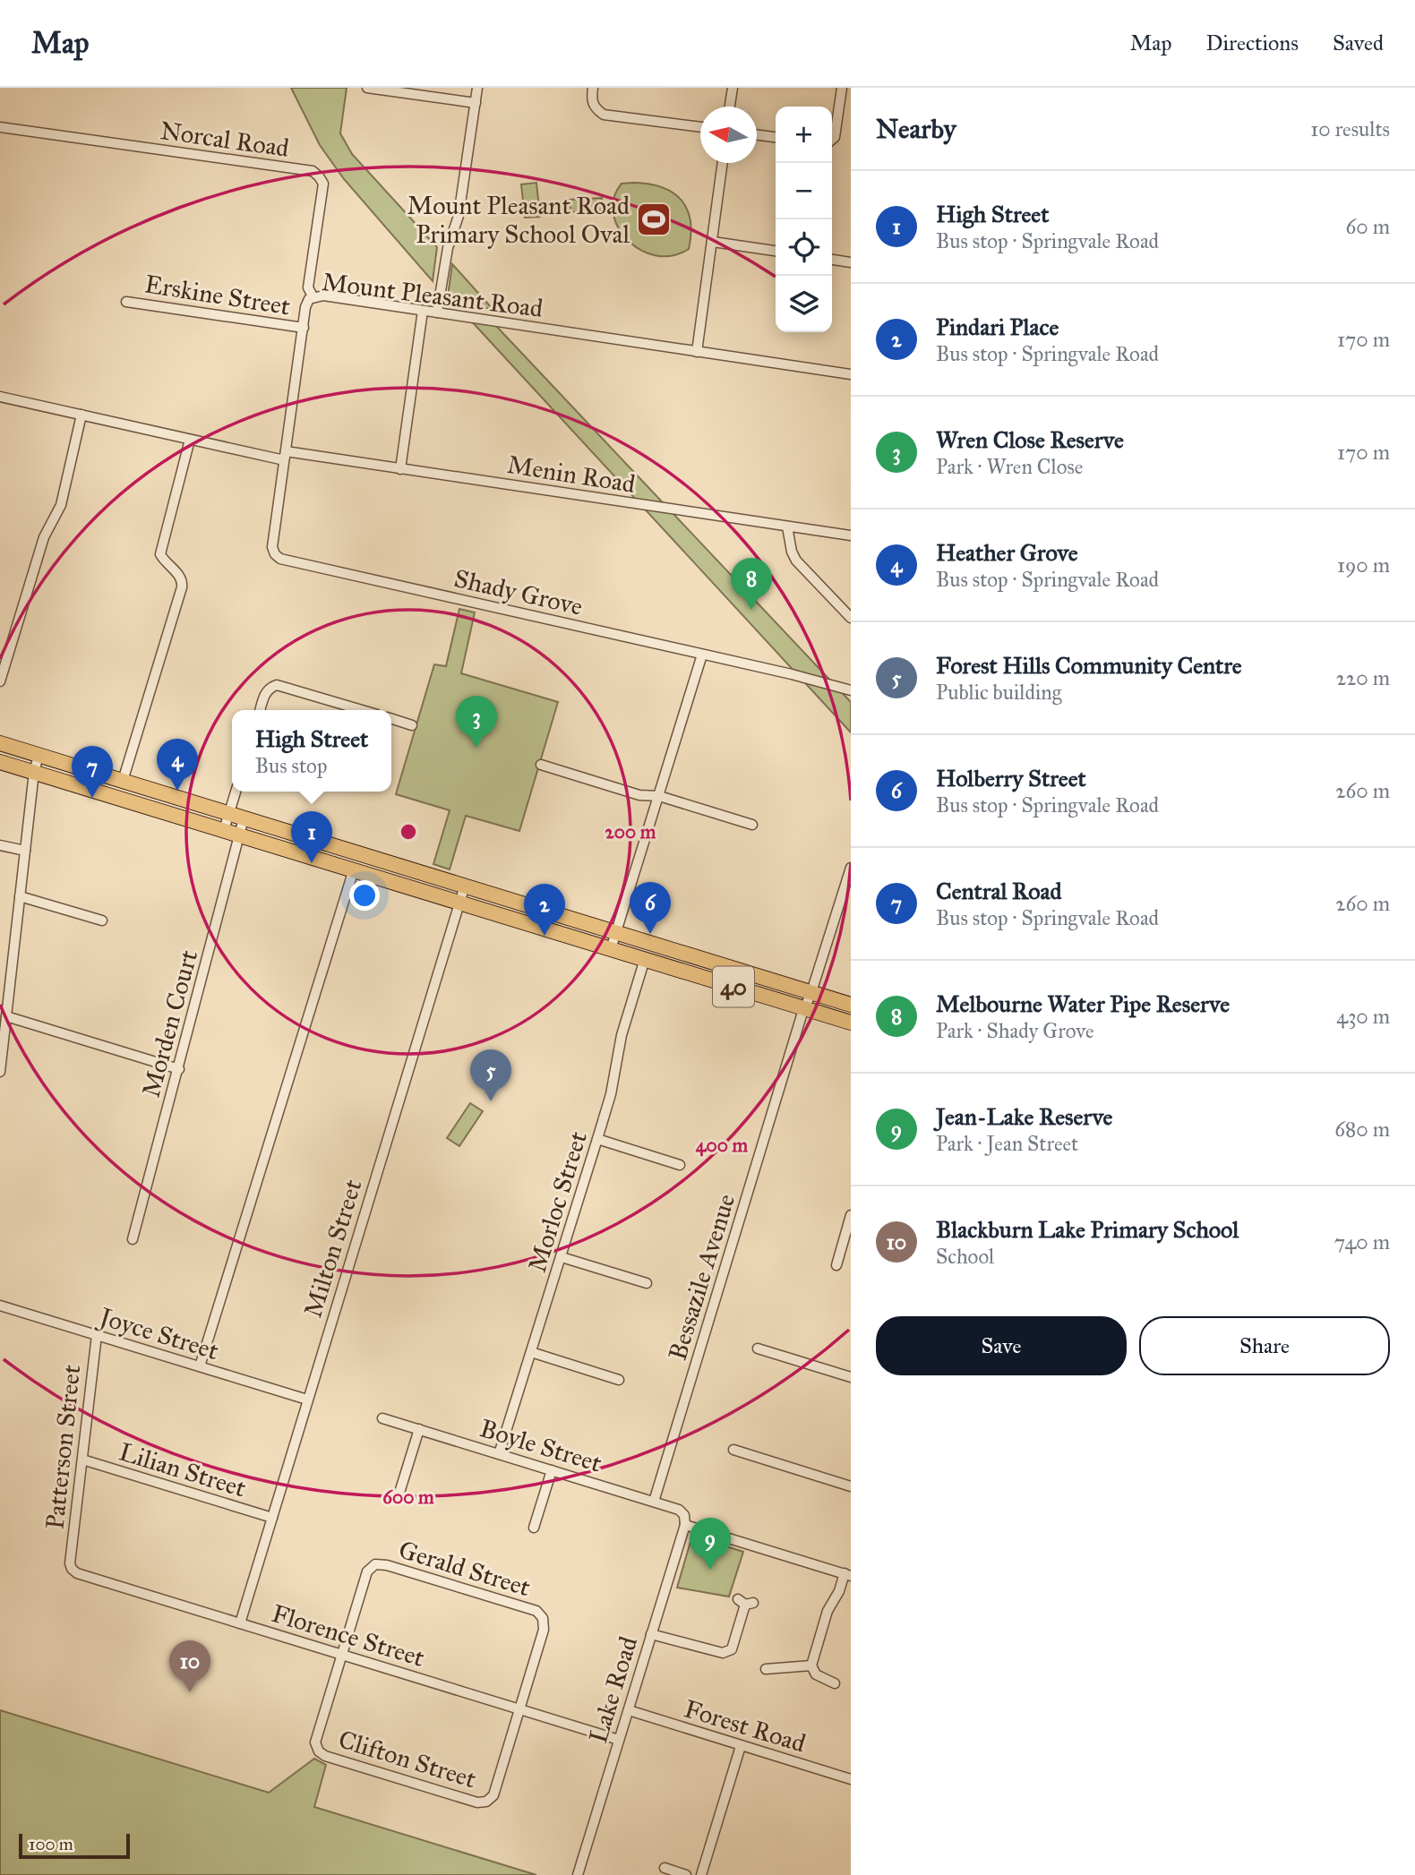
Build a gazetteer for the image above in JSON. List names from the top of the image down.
{
  "streets": {
    "highway": ["40"],
    "street": [
      "Norcal Road",
      "Erskine Street",
      "Mount Pleasant Road",
      "Menin Road",
      "Shady Grove",
      "Morden Court",
      "Morloc Street",
      "Milton Street",
      "Bessazile Avenue",
      "Joyce Street",
      "Boyle Street",
      "Patterson Street",
      "Lilian Street",
      "Gerald Street",
      "Florence Street",
      "Lake Road",
      "Forest Road",
      "Clifton Street"
    ]
  },
  "crossings": [
    ["Norcal Road", "Mount Pleasant Road"],
    ["Erskine Street", "Mount Pleasant Road"],
    ["Mount Pleasant Road", "Menin Road"],
    ["Mount Pleasant Road", "Shady Grove"],
    ["Menin Road", "Shady Grove"],
    ["40", "Morden Court"],
    ["40", "Morloc Street"],
    ["40", "Milton Street"],
    ["40", "Bessazile Avenue"],
    ["Morloc Street", "Boyle Street"],
    ["Milton Street", "Joyce Street"],
    ["Milton Street", "Lilian Street"],
    ["Milton Street", "Florence Street"],
    ["Bessazile Avenue", "Boyle Street"],
    ["Joyce Street", "Patterson Street"],
    ["Boyle Street", "Lake Road"],
    ["Patterson Street", "Lilian Street"],
    ["Patterson Street", "Florence Street"],
    ["Gerald Street", "Florence Street"],
    ["Gerald Street", "Clifton Street"],
    ["Florence Street", "Lake Road"],
    ["Florence Street", "Clifton Street"],
    ["Lake Road", "Forest Road"]
  ],
  "places": {
    "sports": ["Mount Pleasant Road Primary School Oval"]
  },
  "scale_bar": "100 m",
  "north": "left",
  "page": {
    "header": "Map",
    "nav": ["Map", "Directions", "Saved"],
    "heading": ["Nearby", "10 results"],
    "map_buttons": ["+", "−"],
    "list": [
      {
        "mark": "1",
        "name": "High Street",
        "note": "Bus stop · Springvale Road",
        "value": "60 m"
      },
      {
        "mark": "2",
        "name": "Pindari Place",
        "note": "Bus stop · Springvale Road",
        "value": "170 m"
      },
      {
        "mark": "3",
        "name": "Wren Close Reserve",
        "note": "Park · Wren Close",
        "value": "170 m"
      },
      {
        "mark": "4",
        "name": "Heather Grove",
        "note": "Bus stop · Springvale Road",
        "value": "190 m"
      },
      {
        "mark": "5",
        "name": "Forest Hills Community Centre",
        "note": "Public building",
        "value": "220 m"
      },
      {
        "mark": "6",
        "name": "Holberry Street",
        "note": "Bus stop · Springvale Road",
        "value": "260 m"
      },
      {
        "mark": "7",
        "name": "Central Road",
        "note": "Bus stop · Springvale Road",
        "value": "260 m"
      },
      {
        "mark": "8",
        "name": "Melbourne Water Pipe Reserve",
        "note": "Park · Shady Grove",
        "value": "430 m"
      },
      {
        "mark": "9",
        "name": "Jean-Lake Reserve",
        "note": "Park · Jean Street",
        "value": "680 m"
      },
      {
        "mark": "10",
        "name": "Blackburn Lake Primary School",
        "note": "School",
        "value": "740 m"
      }
    ],
    "pins": [
      "8",
      "3",
      "4",
      "7",
      "1",
      "6",
      "2",
      "5",
      "9",
      "10"
    ],
    "popup": ["High Street", "Bus stop"],
    "buttons": ["Save", "Share"],
    "scale": "100 m"
  },
  "rings": ["200 m", "400 m", "600 m"]
}
